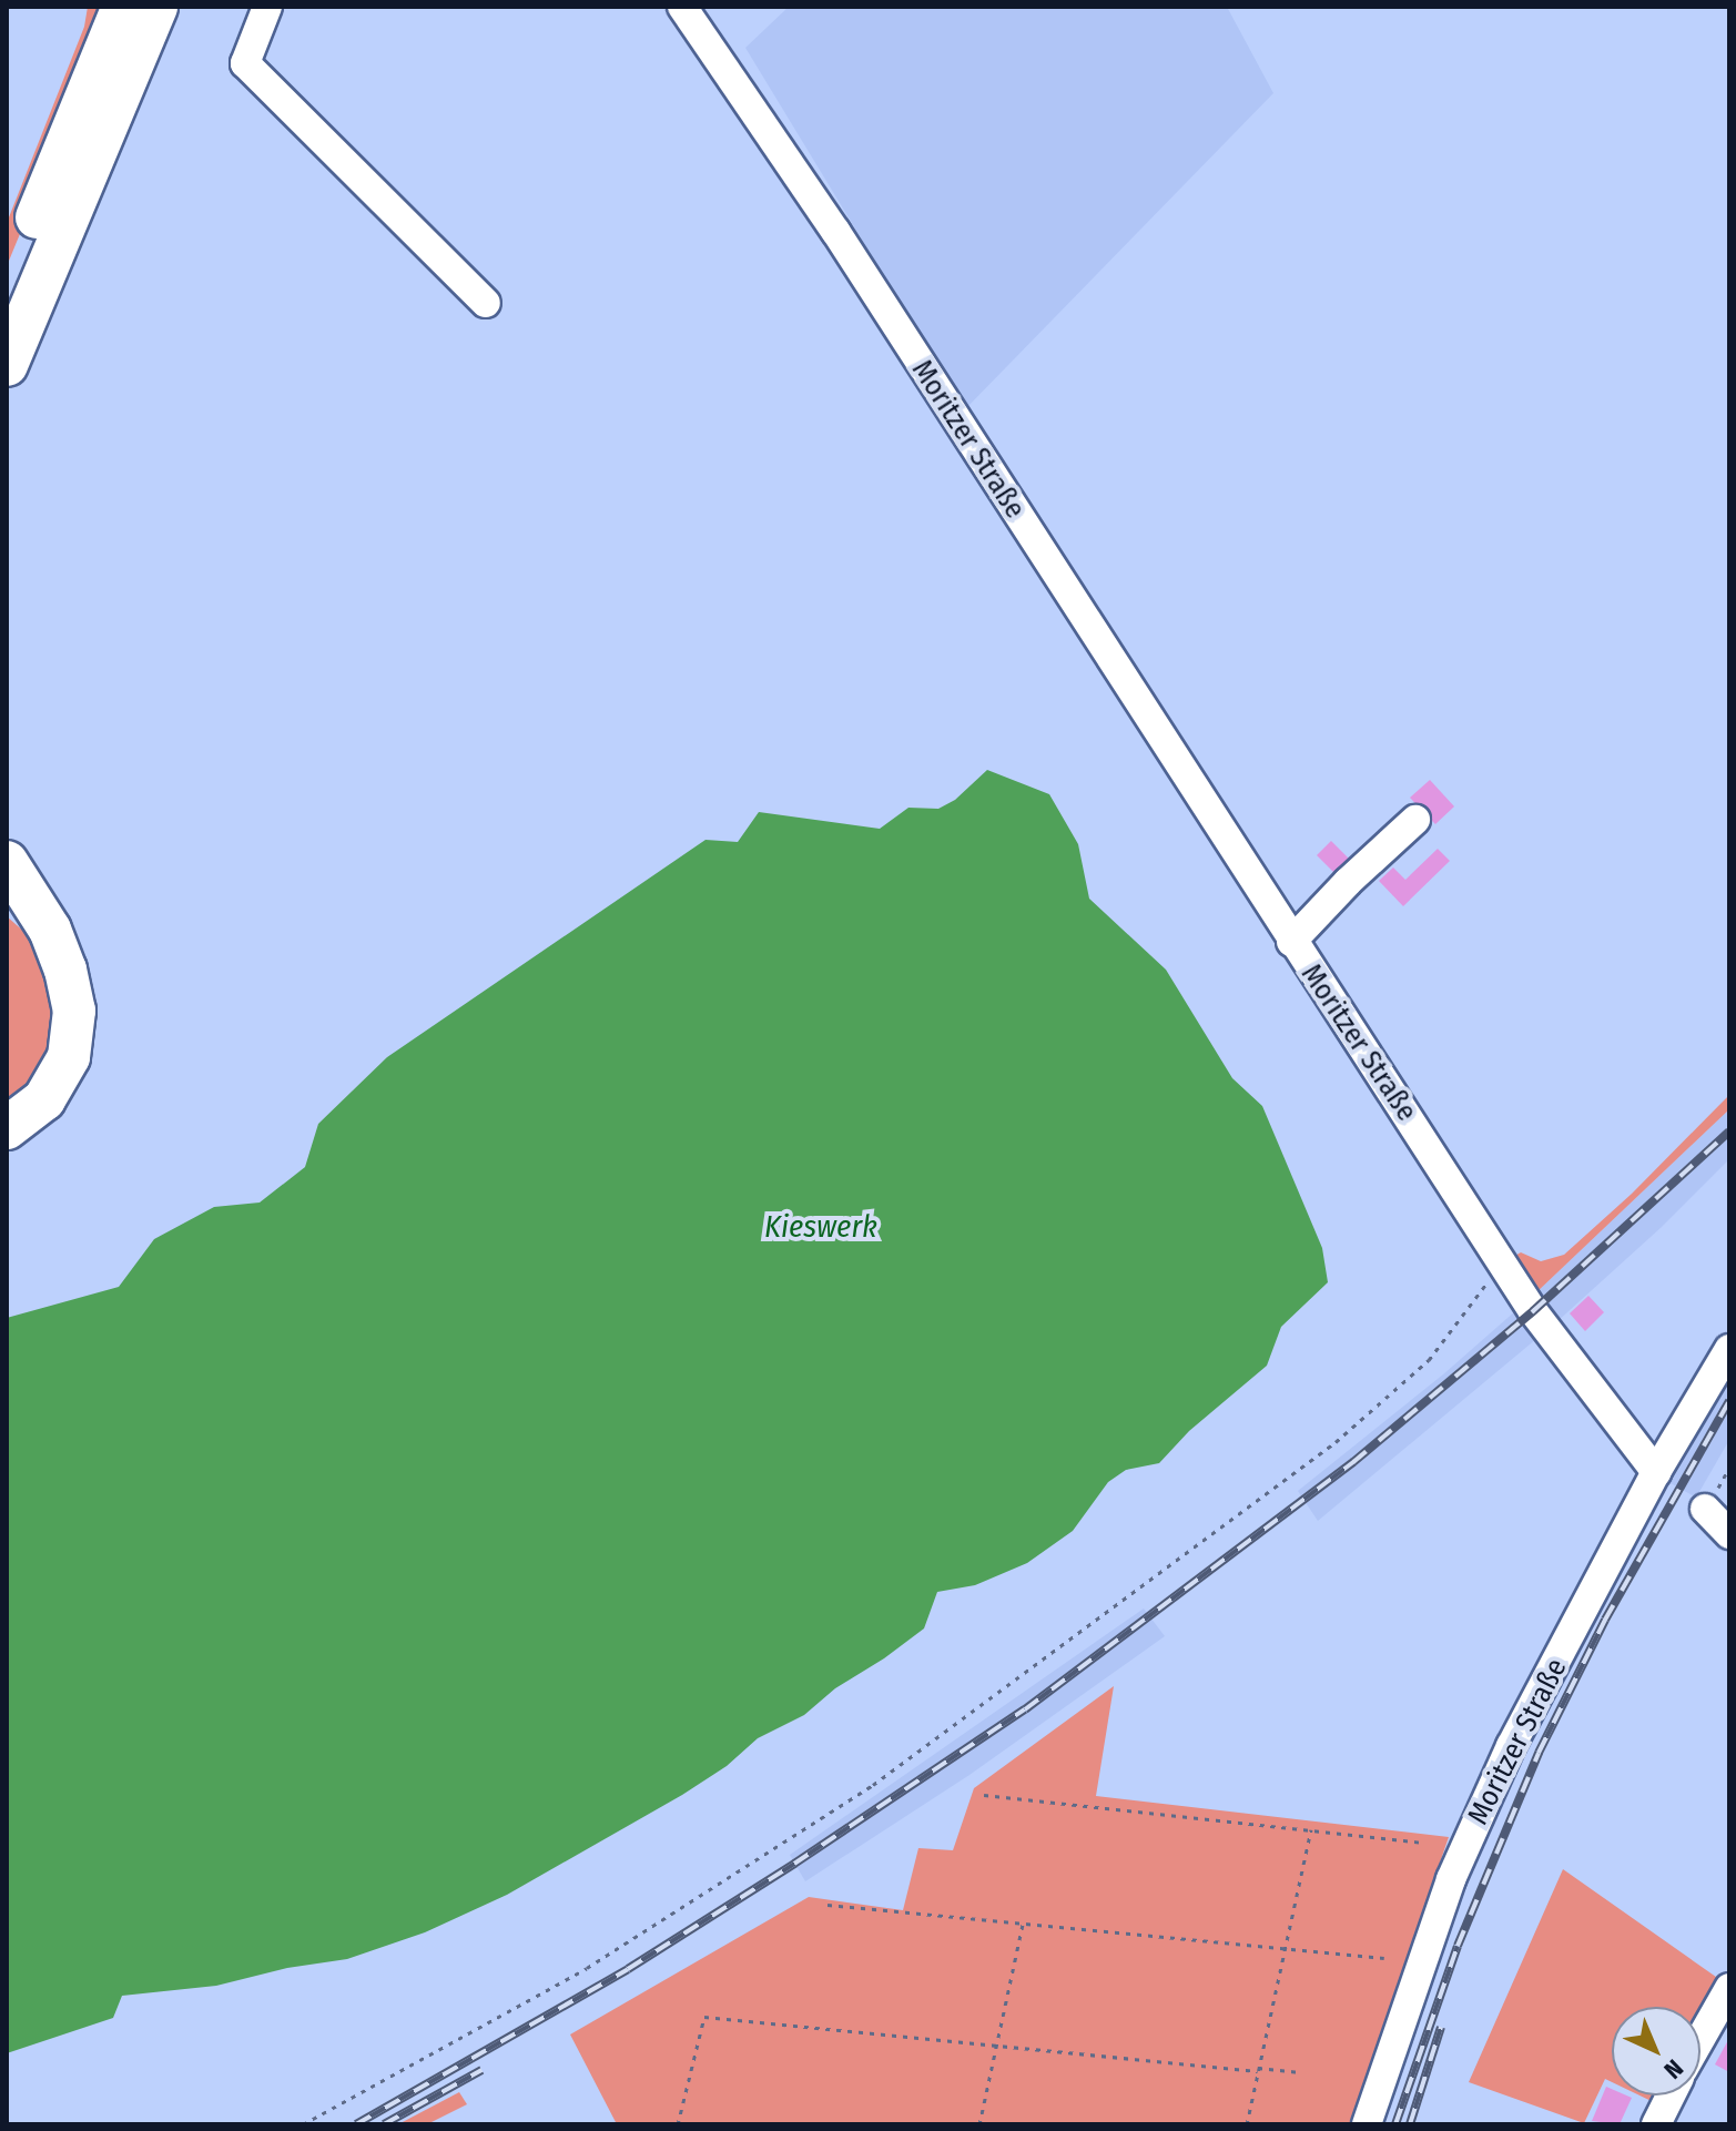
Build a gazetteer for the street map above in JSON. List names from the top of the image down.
{
  "streets": {
    "street": ["Moritzer Straße"]
  },
  "water": ["Kieswerk"],
  "north": "bottom right"
}
